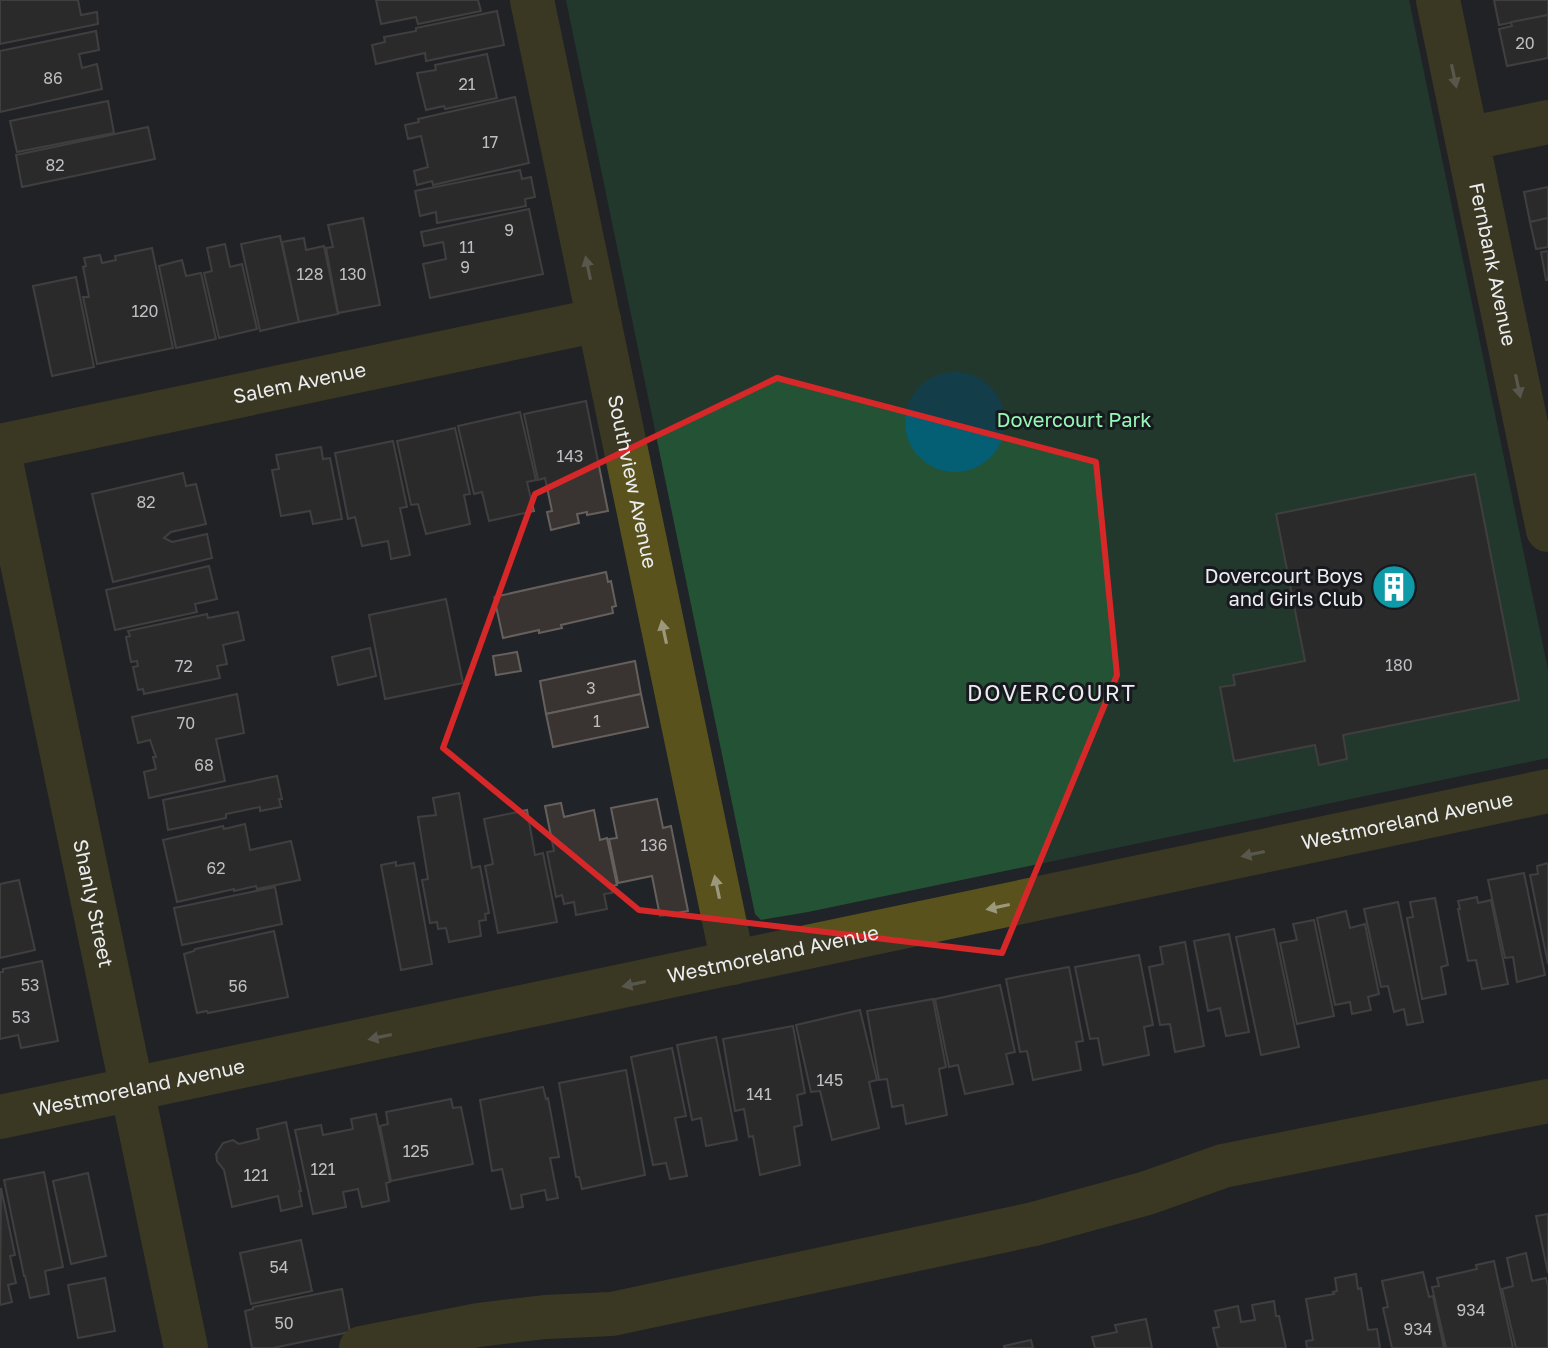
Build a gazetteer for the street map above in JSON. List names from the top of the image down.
{
  "streets": {
    "street": [
      "Fernbank Avenue",
      "Salem Avenue",
      "Southview Avenue",
      "Westmoreland Avenue",
      "Shanly Street"
    ]
  },
  "crossings": [
    ["Salem Avenue", "Southview Avenue"],
    ["Southview Avenue", "Westmoreland Avenue"],
    ["Westmoreland Avenue", "Shanly Street"]
  ],
  "one_way": ["Fernbank Avenue", "Southview Avenue"],
  "districts": ["DOVERCOURT"],
  "parks": ["Dovercourt Park"],
  "places": {
    "building": ["Dovercourt Boys and Girls Club"]
  },
  "house_numbers": [
    "20",
    "86",
    "21",
    "17",
    "82",
    "9",
    "11",
    "9",
    "128",
    "130",
    "120",
    "143",
    "82",
    "180",
    "72",
    "3",
    "1",
    "70",
    "68",
    "136",
    "62",
    "53",
    "56",
    "53",
    "145",
    "141",
    "125",
    "121",
    "121",
    "54",
    "934",
    "50",
    "934"
  ]
}
